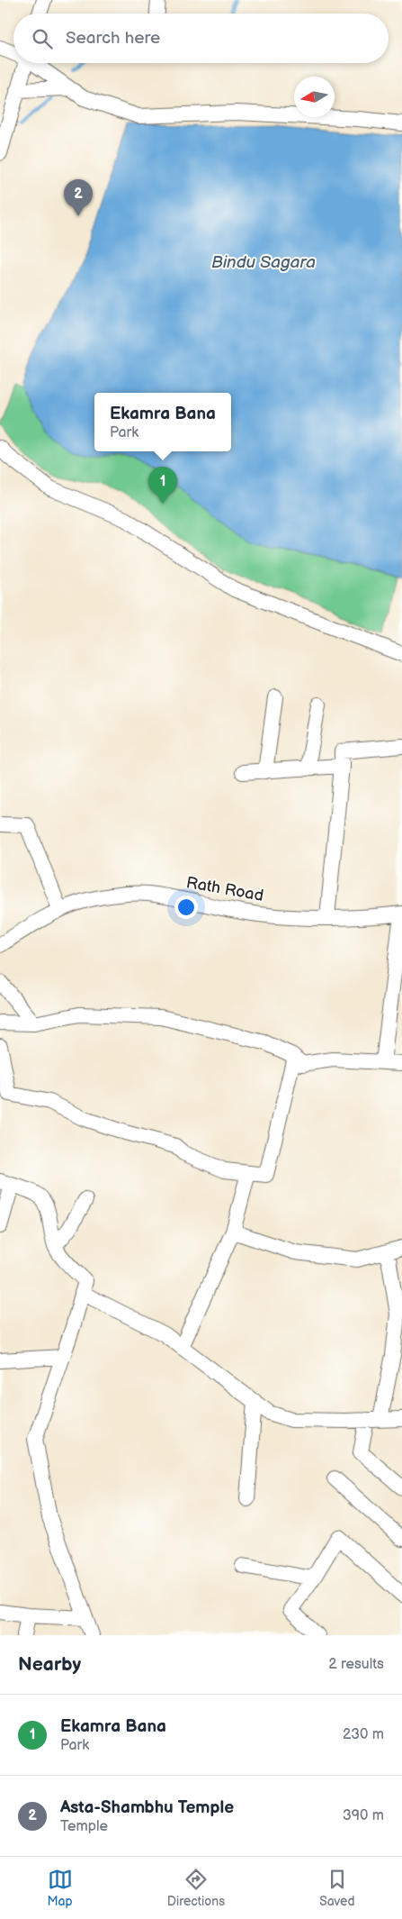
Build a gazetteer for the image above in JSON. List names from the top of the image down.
{
  "streets": {
    "street": ["Rath Road"]
  },
  "water": ["Bindu Sagara"],
  "north": "left",
  "page": {
    "search": "Search here",
    "pins": ["2", "1"],
    "popup": ["Ekamra Bana", "Park"],
    "heading": ["Nearby", "2 results"],
    "list": [
      {
        "mark": "1",
        "name": "Ekamra Bana",
        "note": "Park",
        "value": "230 m"
      },
      {
        "mark": "2",
        "name": "Asta-Shambhu Temple",
        "note": "Temple",
        "value": "390 m"
      }
    ],
    "nav": ["Map", "Directions", "Saved"]
  }
}
